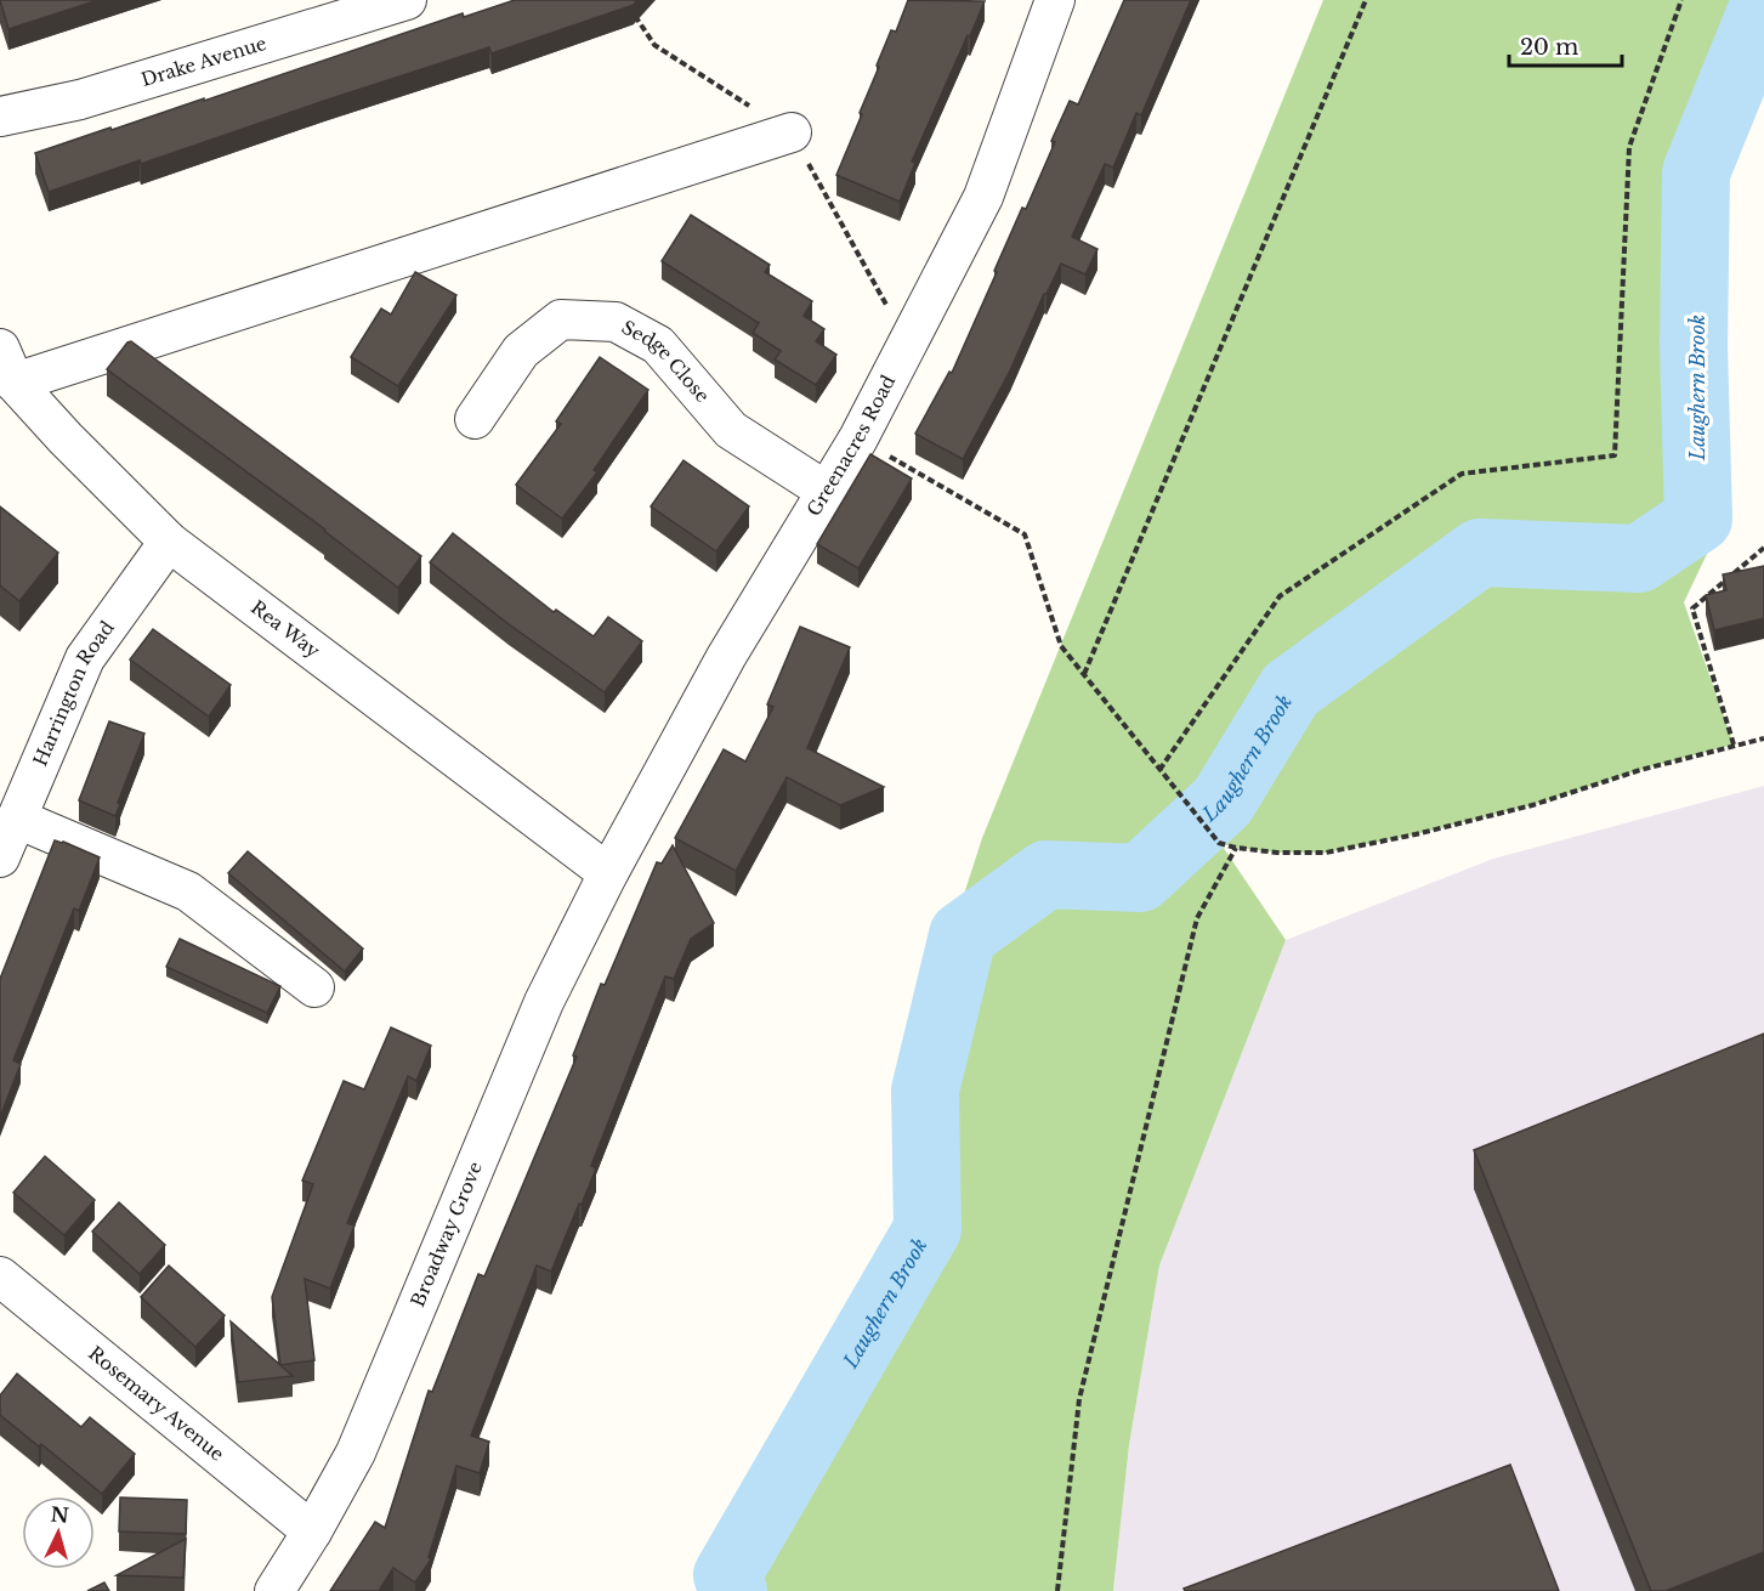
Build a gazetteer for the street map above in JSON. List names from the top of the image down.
{
  "streets": {
    "street": [
      "Drake Avenue",
      "Sedge Close",
      "Greenacres Road",
      "Rea Way",
      "Harrington Road",
      "Broadway Grove",
      "Rosemary Avenue"
    ]
  },
  "crossings": [
    ["Sedge Close", "Greenacres Road"],
    ["Greenacres Road", "Rea Way"],
    ["Greenacres Road", "Broadway Grove"],
    ["Rea Way", "Harrington Road"],
    ["Rea Way", "Broadway Grove"],
    ["Broadway Grove", "Rosemary Avenue"]
  ],
  "water": ["Laughern Brook"],
  "scale_bar": "20 m",
  "north": "top"
}
